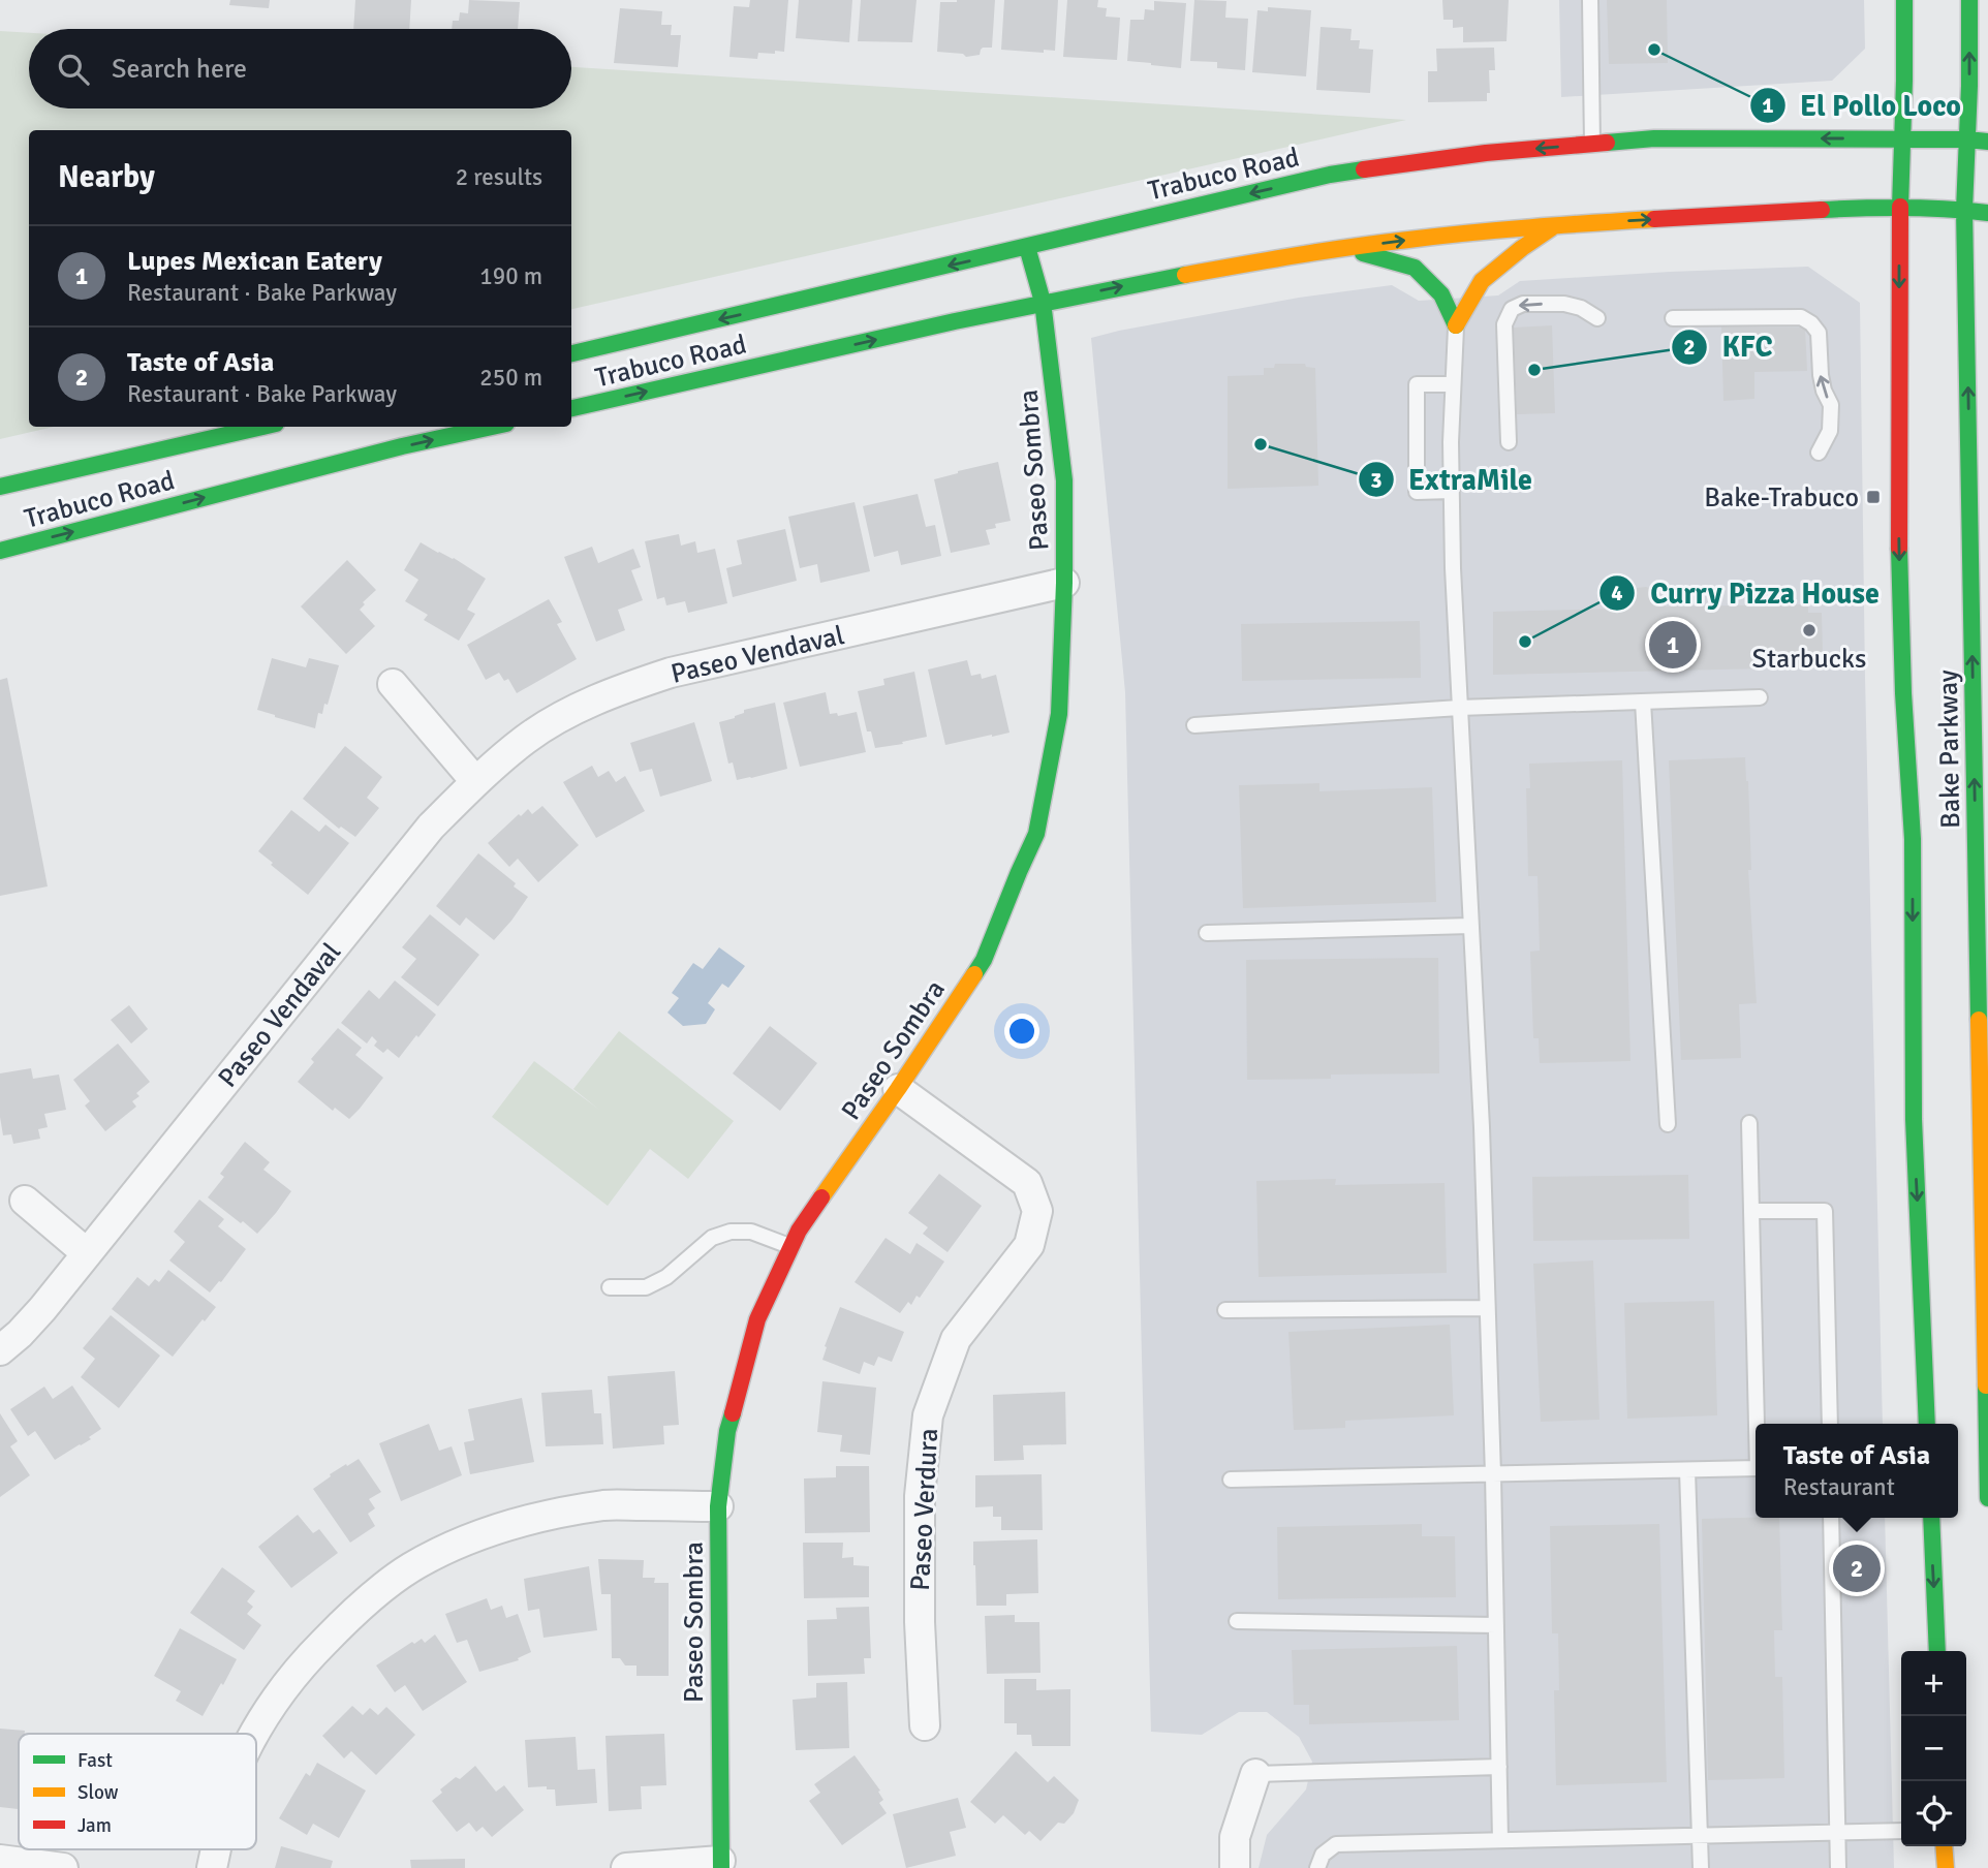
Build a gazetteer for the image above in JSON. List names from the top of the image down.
{
  "streets": {
    "main road": ["Trabuco Road", "Paseo Sombra", "Bake Parkway"],
    "street": ["Paseo Vendaval", "Paseo Verdura"]
  },
  "crossings": [
    ["Trabuco Road", "Paseo Sombra"],
    ["Trabuco Road", "Bake Parkway"],
    ["Paseo Sombra", "Paseo Vendaval"],
    ["Paseo Sombra", "Paseo Verdura"]
  ],
  "places": {
    "other": [
      "El Pollo Loco",
      "KFC",
      "ExtraMile",
      "Starbucks",
      "Curry Pizza House"
    ],
    "transit": ["Bake-Trabuco"]
  },
  "legend": ["Fast", "Slow", "Jam"],
  "page": {
    "search": "Search here",
    "heading": ["Nearby", "2 results"],
    "list": [
      {
        "mark": "1",
        "name": "Lupes Mexican Eatery",
        "note": "Restaurant · Bake Parkway",
        "value": "190 m"
      },
      {
        "mark": "2",
        "name": "Taste of Asia",
        "note": "Restaurant · Bake Parkway",
        "value": "250 m"
      }
    ],
    "pins": ["1", "2"],
    "popup": ["Taste of Asia", "Restaurant"],
    "map_buttons": ["+", "−"]
  }
}
